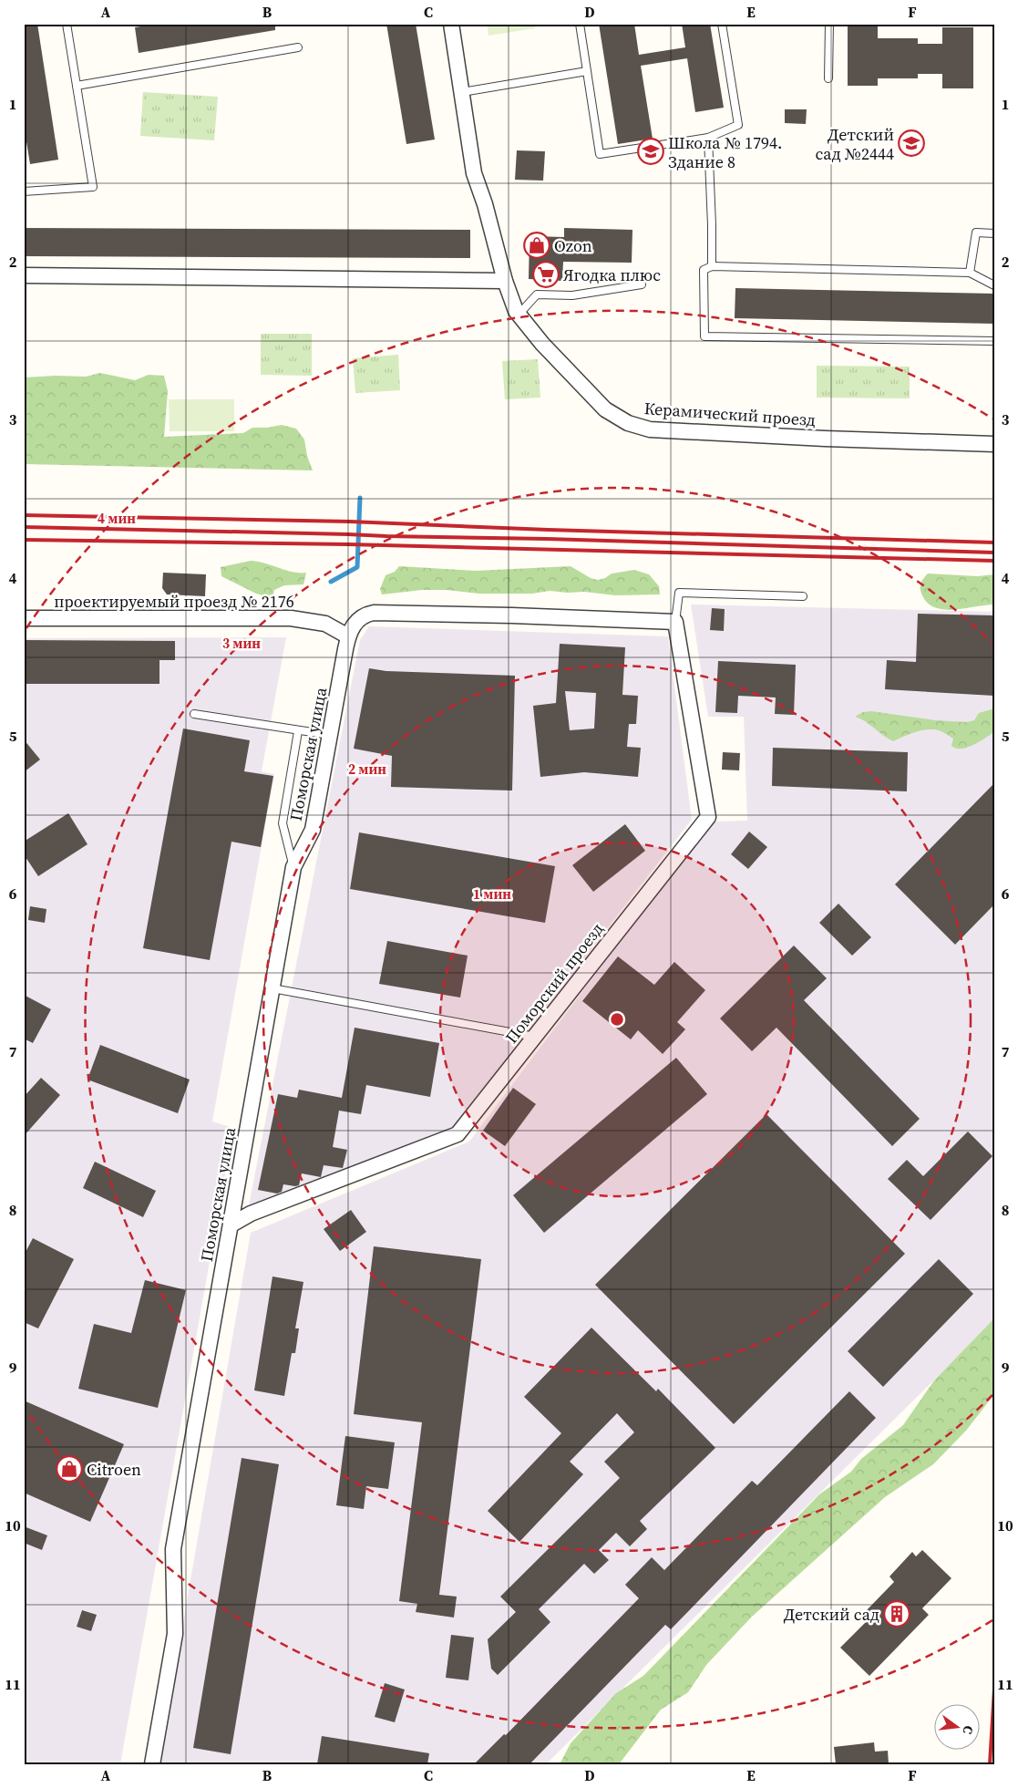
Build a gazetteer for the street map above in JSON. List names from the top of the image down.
{
  "streets": {
    "street": [
      "Керамический проезд",
      "проектируемый проезд № 2176",
      "Поморская улица",
      "Поморский проезд"
    ]
  },
  "crossings": [
    ["проектируемый проезд № 2176", "Поморская улица"],
    ["Поморская улица", "Поморский проезд"]
  ],
  "places": {
    "school or university": ["Детский сад №2444", "Школа № 1794. Здание 8"],
    "shop": ["Ozon", "Citroen"],
    "supermarket": ["Ягодка плюс"],
    "building": ["Детский сад"]
  },
  "north": "right",
  "grid": {
    "columns": [
      "A",
      "B",
      "C",
      "D",
      "E",
      "F"
    ],
    "rows": [
      "1",
      "2",
      "3",
      "4",
      "5",
      "6",
      "7",
      "8",
      "9",
      "10",
      "11"
    ]
  },
  "rings": [
    "4 мин",
    "3 мин",
    "2 мин",
    "1 мин"
  ]
}
